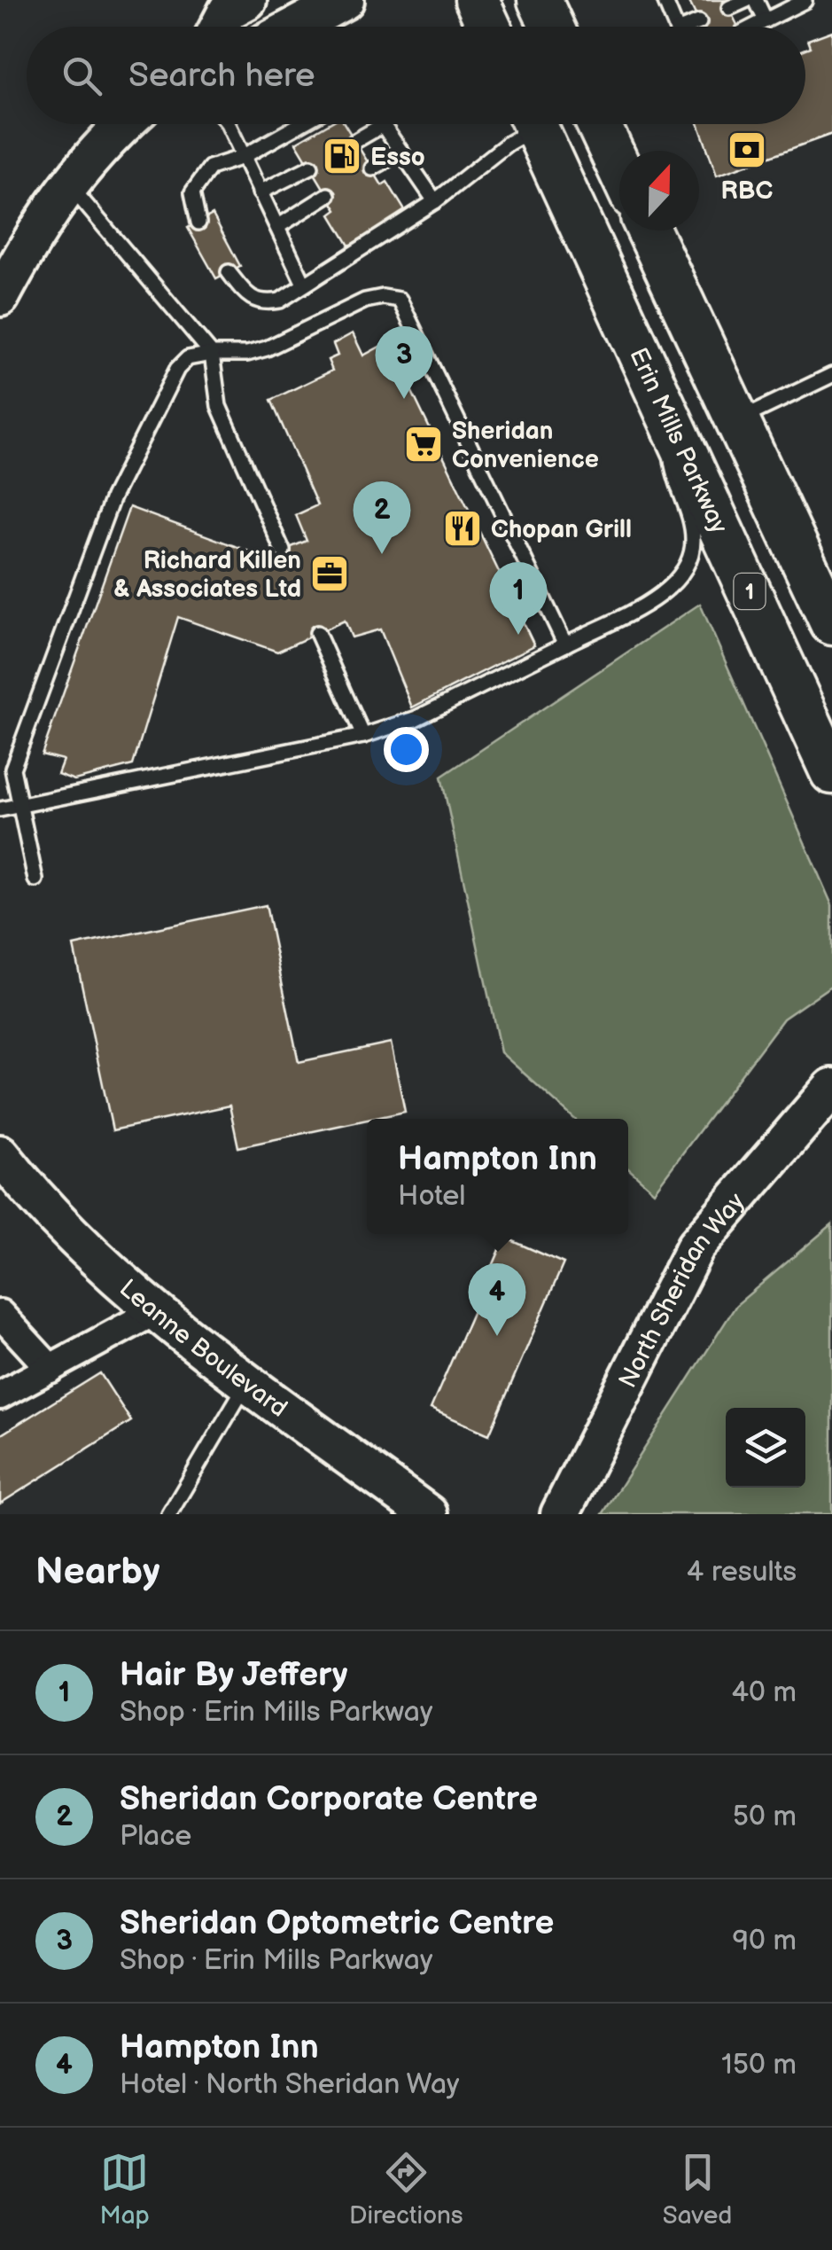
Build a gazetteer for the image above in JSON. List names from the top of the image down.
{
  "streets": {
    "main road": ["Erin Mills Parkway", "1"],
    "street": ["North Sheridan Way", "Leanne Boulevard"]
  },
  "places": {
    "bank": ["RBC"],
    "fuel station": ["Esso"],
    "supermarket": ["Sheridan Convenience"],
    "restaurant": ["Chopan Grill"],
    "office": ["Richard Killen & Associates Ltd"]
  },
  "north": "top",
  "page": {
    "search": "Search here",
    "pins": [
      "3",
      "2",
      "1",
      "4"
    ],
    "popup": ["Hampton Inn", "Hotel"],
    "heading": ["Nearby", "4 results"],
    "list": [
      {
        "mark": "1",
        "name": "Hair By Jeffery",
        "note": "Shop · Erin Mills Parkway",
        "value": "40 m"
      },
      {
        "mark": "2",
        "name": "Sheridan Corporate Centre",
        "note": "Place",
        "value": "50 m"
      },
      {
        "mark": "3",
        "name": "Sheridan Optometric Centre",
        "note": "Shop · Erin Mills Parkway",
        "value": "90 m"
      },
      {
        "mark": "4",
        "name": "Hampton Inn",
        "note": "Hotel · North Sheridan Way",
        "value": "150 m"
      }
    ],
    "nav": ["Map", "Directions", "Saved"]
  }
}
